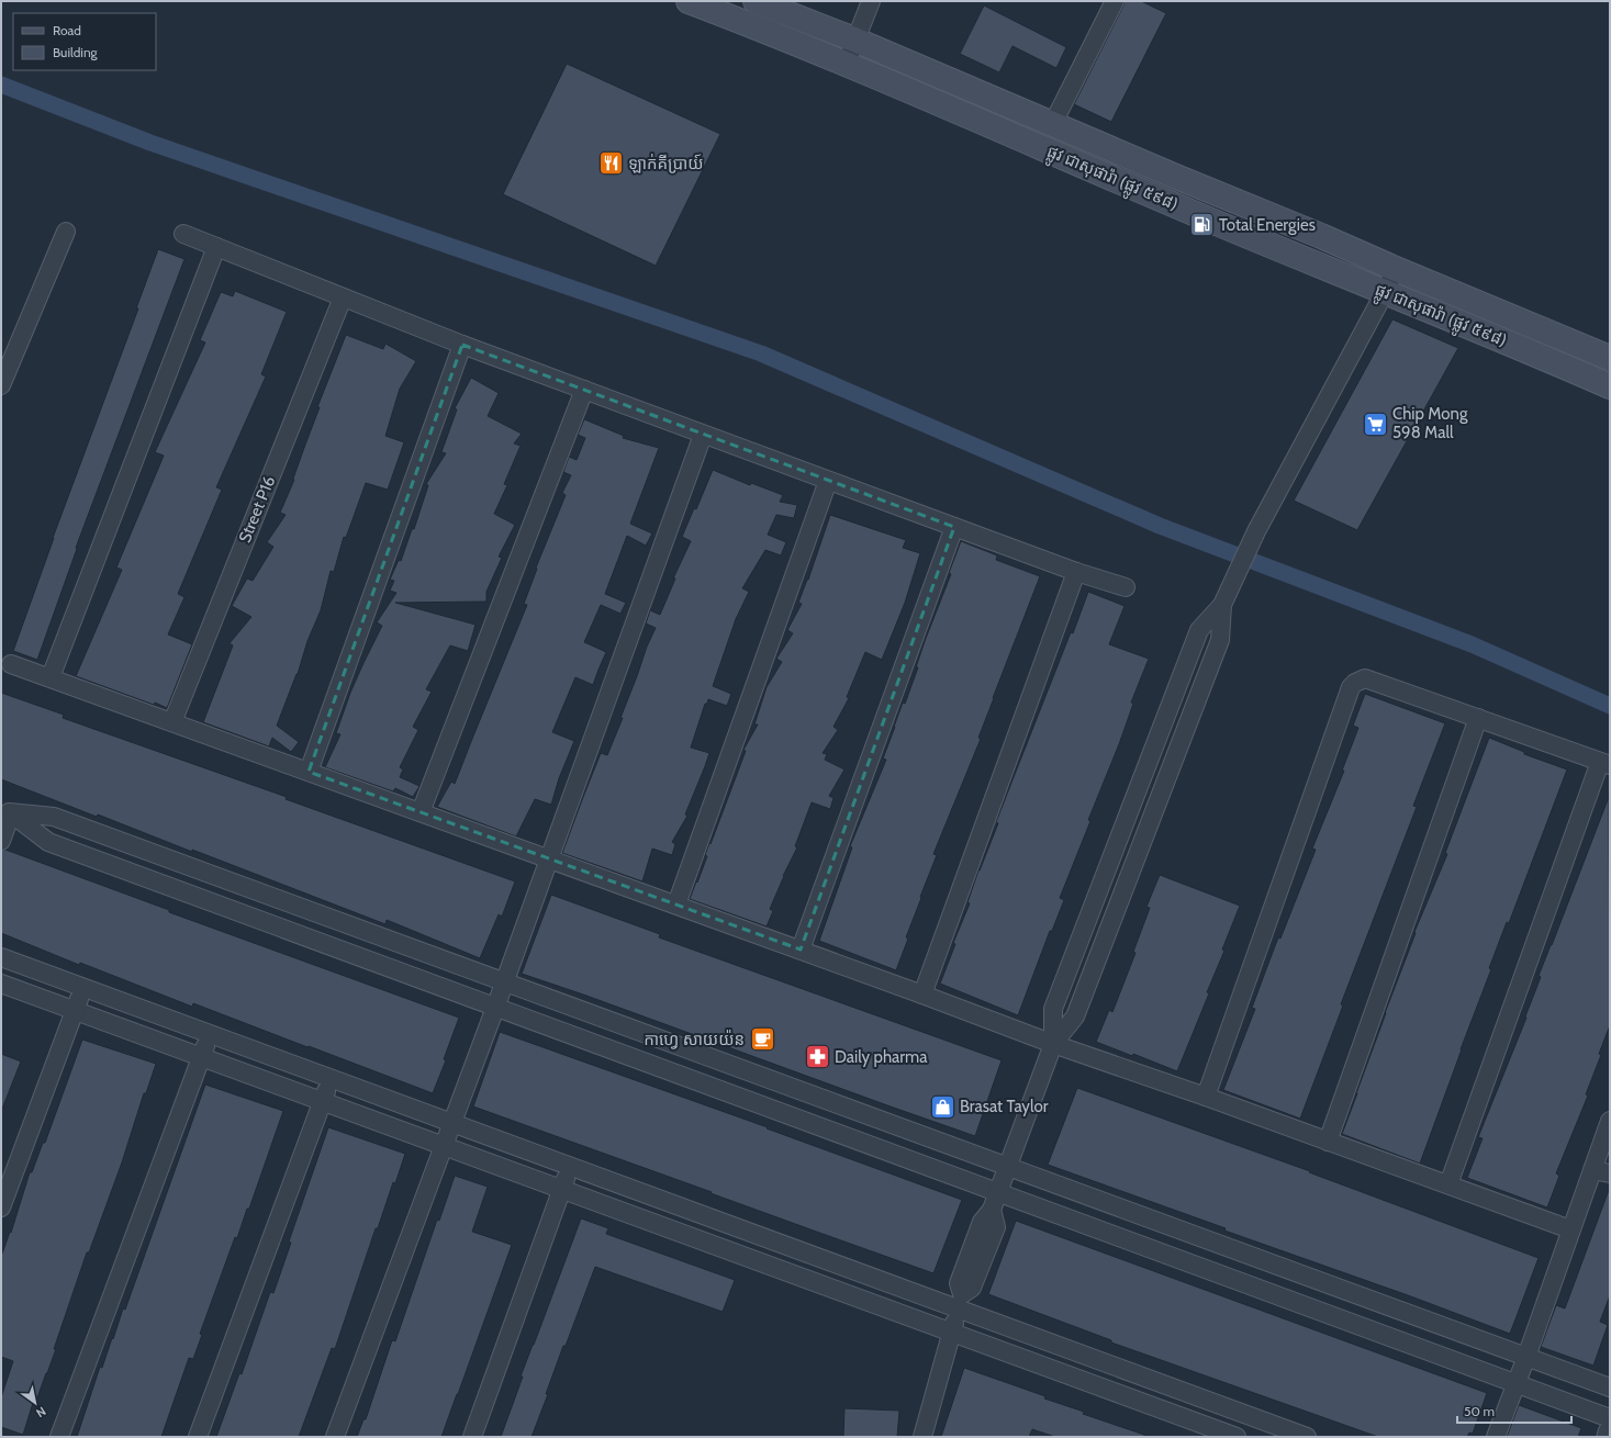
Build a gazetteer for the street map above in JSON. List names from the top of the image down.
{
  "streets": {
    "main road": ["ផ្លូវ ជាសុផារ៉ា (ផ្លូវ ៥៩៨)"],
    "street": ["Street P16"]
  },
  "places": {
    "restaurant": ["ឡាក់គីប្រាយ៍"],
    "fuel station": ["Total Energies"],
    "supermarket": ["Chip Mong 598 Mall"],
    "cafe": ["កាហ្វេ សាយយ៉ន"],
    "pharmacy": ["Daily pharma"],
    "shop": ["Brasat Taylor"]
  },
  "legend": ["Road", "Building"],
  "scale_bar": "50 m",
  "north": "bottom right"
}
